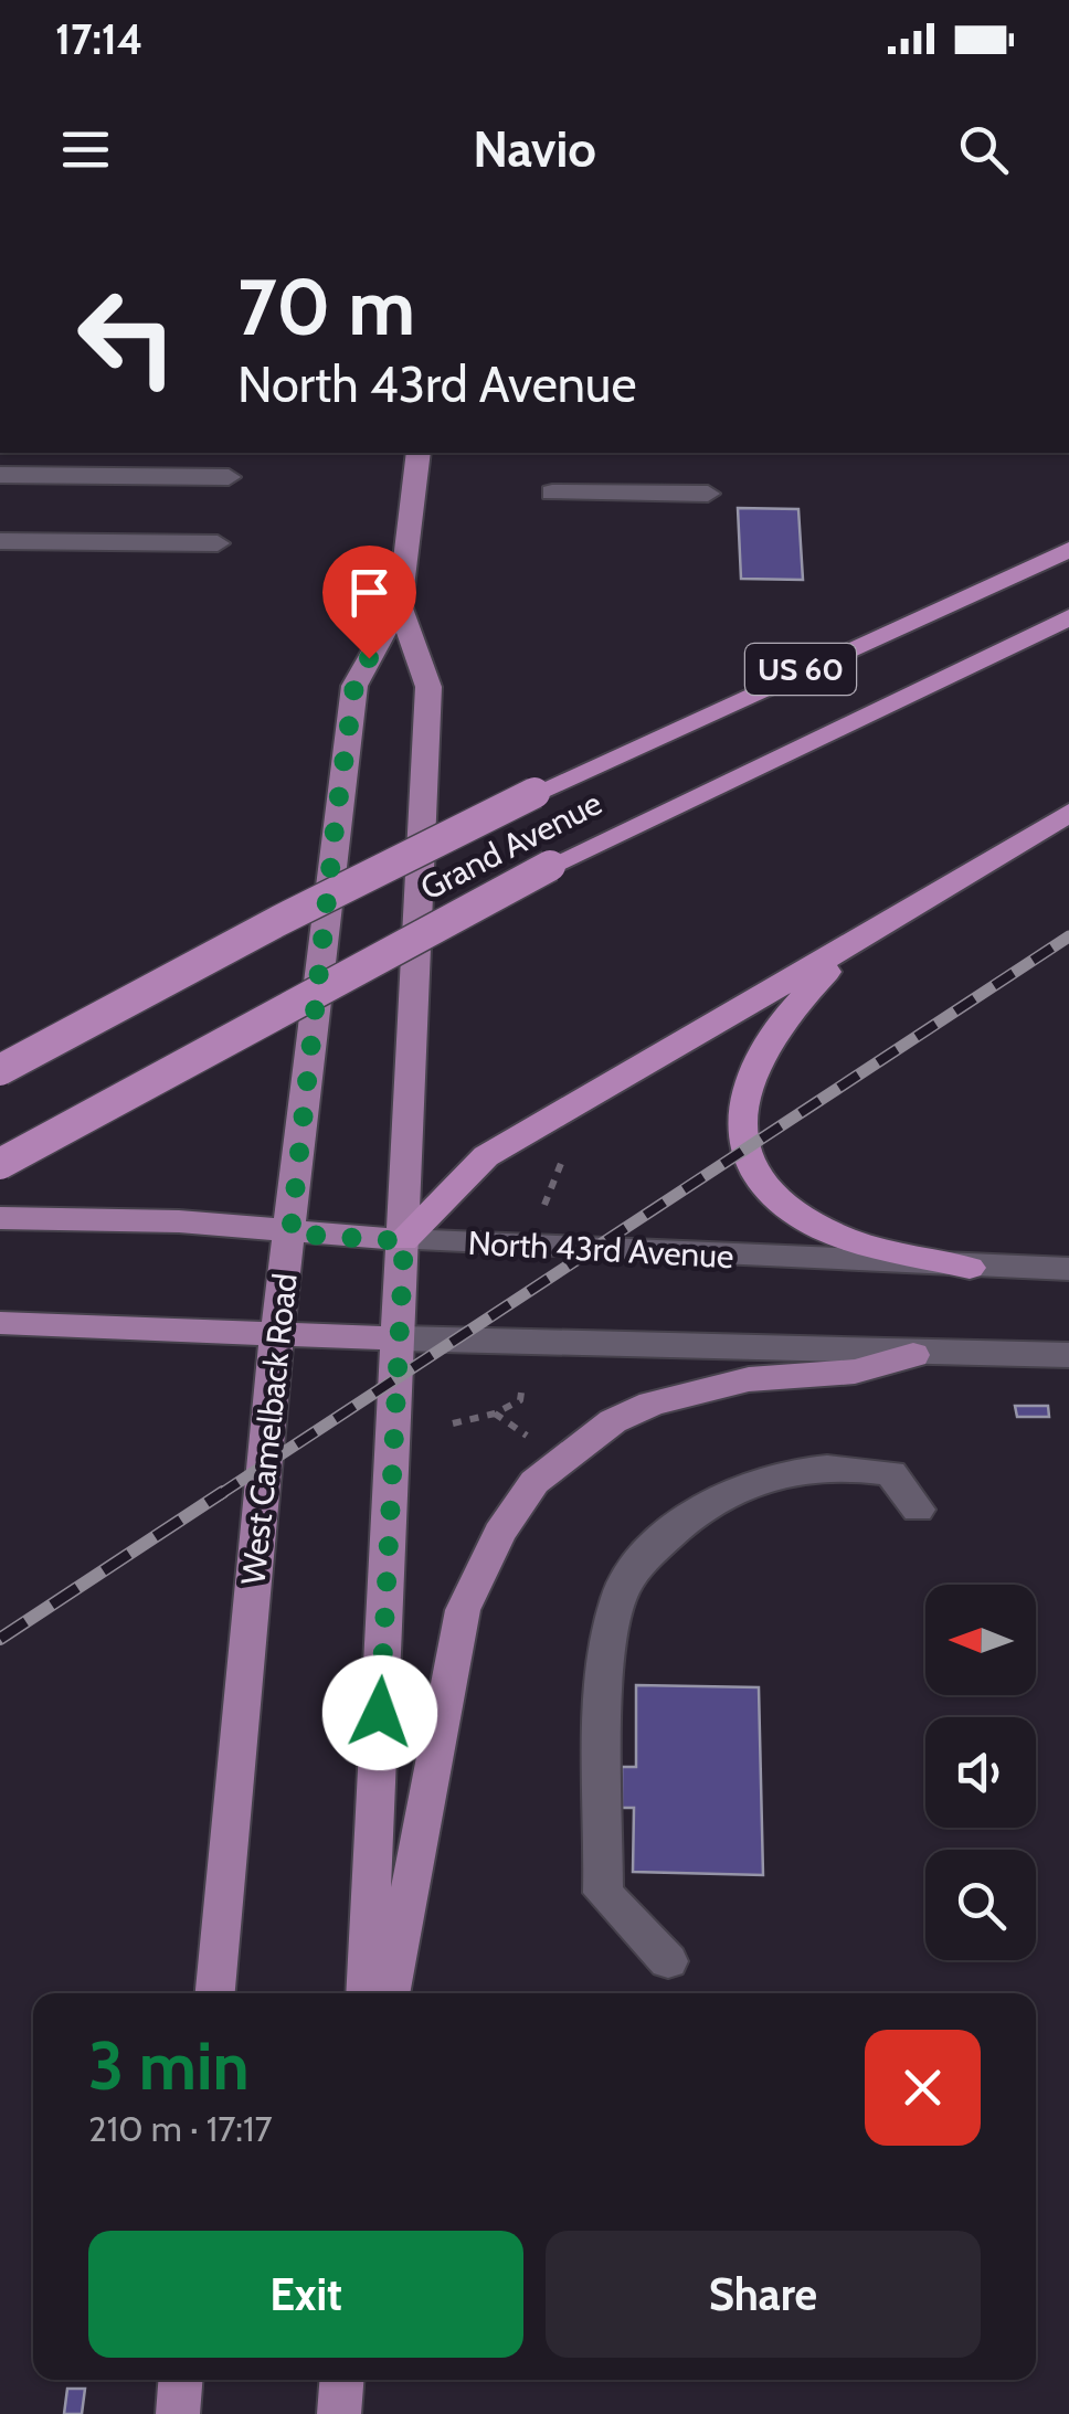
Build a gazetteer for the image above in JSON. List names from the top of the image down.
{
  "streets": {
    "highway": ["US 60", "Grand Avenue"],
    "main road": ["North 43rd Avenue", "West Camelback Road"]
  },
  "crossings": [
    ["North 43rd Avenue", "West Camelback Road"]
  ],
  "north": "left",
  "page": {
    "status": "17:14",
    "header": "Navio",
    "turn": ["70 m", "North 43rd Avenue"],
    "heading": ["3 min", "210 m · 17:17"],
    "buttons": ["Exit", "Share"]
  }
}
